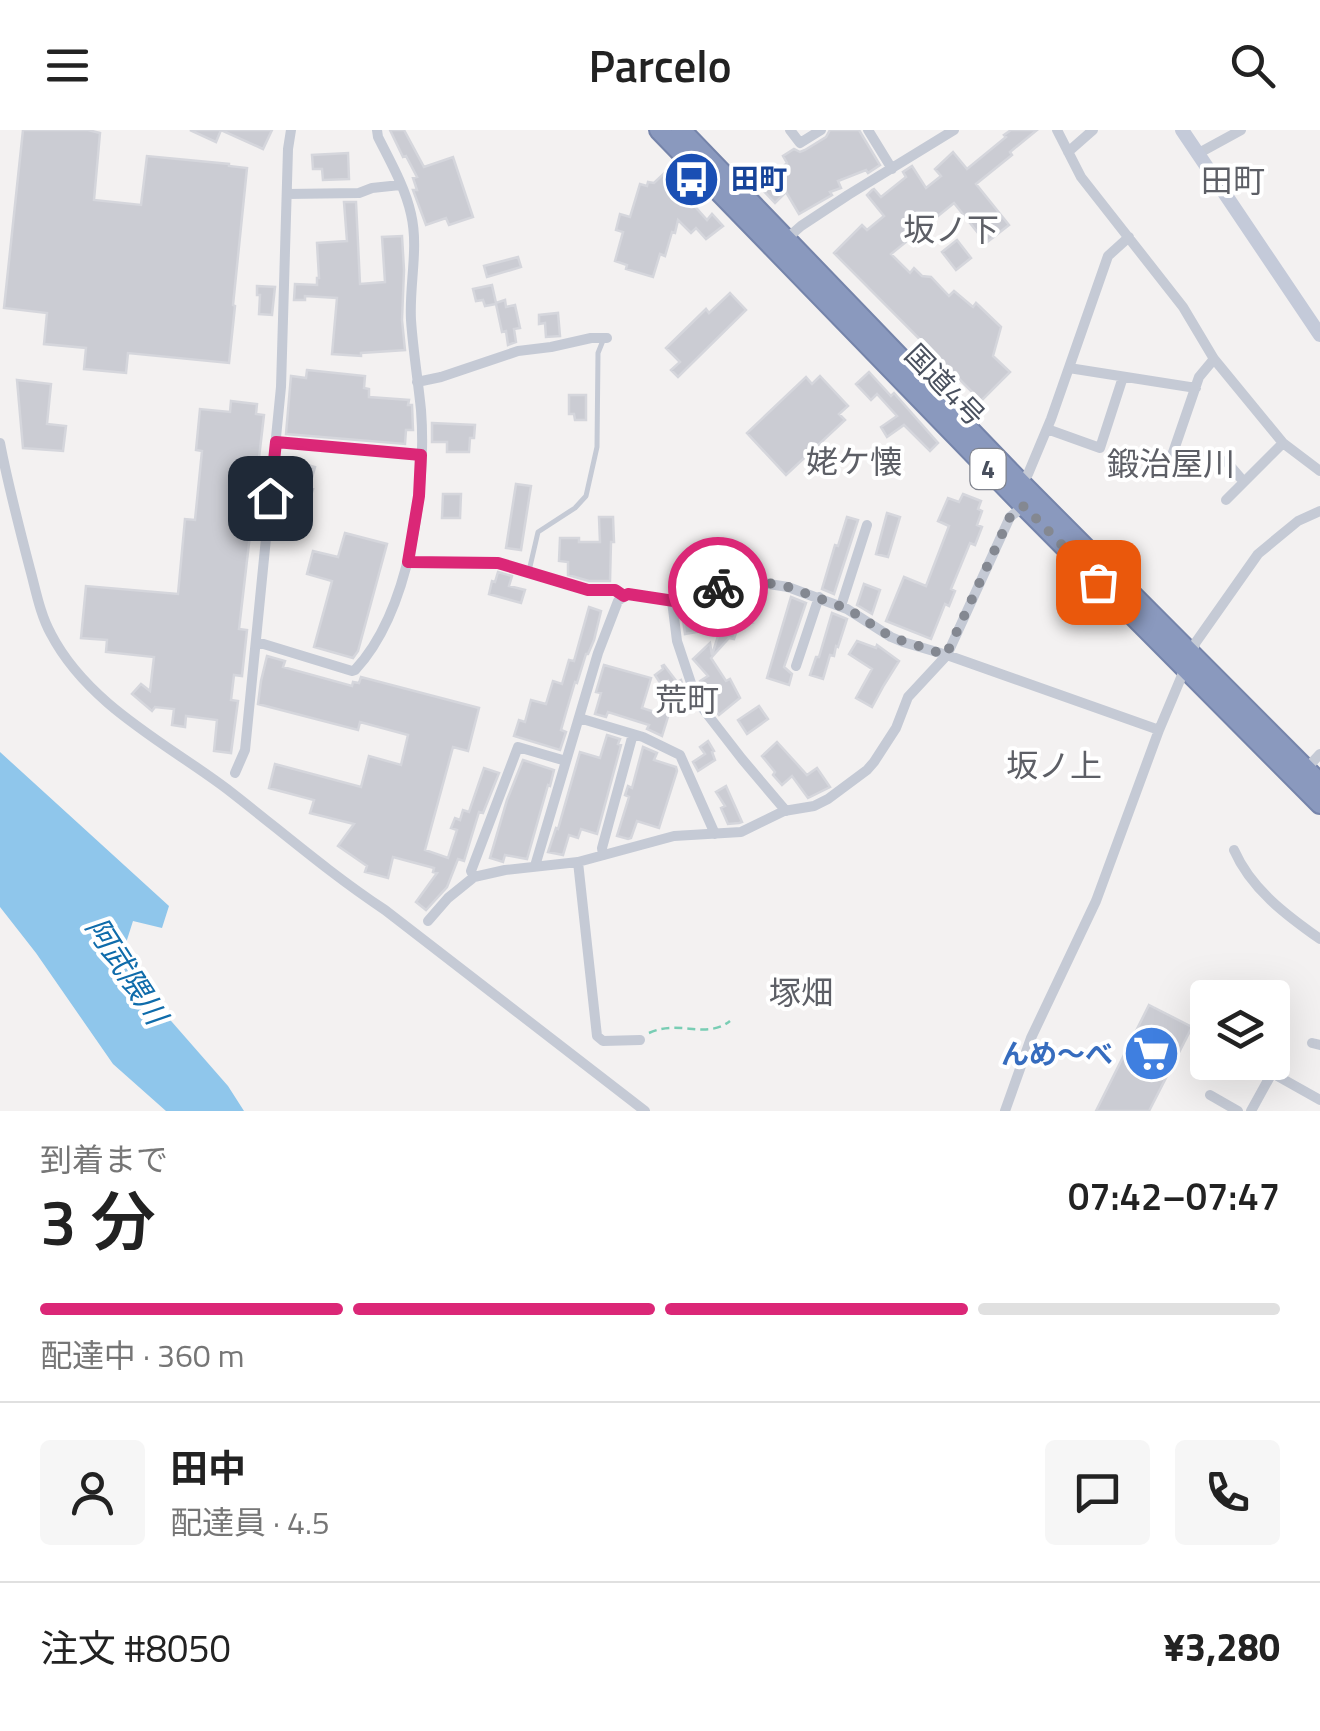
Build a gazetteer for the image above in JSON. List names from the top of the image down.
{
  "streets": {
    "highway": ["国道4号", "4"]
  },
  "districts": [
    "田町",
    "坂ノ下",
    "姥ケ懐",
    "鍛治屋川",
    "荒町",
    "坂ノ上",
    "塚畑"
  ],
  "water": ["阿武隈川"],
  "places": {
    "bus stop": ["田町"],
    "supermarket": ["んめ～べ"]
  },
  "page": {
    "header": "Parcelo",
    "heading": ["3 分", "到着まで", "07:42–07:47"],
    "panel": [
      "田中",
      "配達員 · 4.5",
      "注文 #8050",
      "¥3,280"
    ],
    "bar": "配達中 · 360 m"
  }
}
